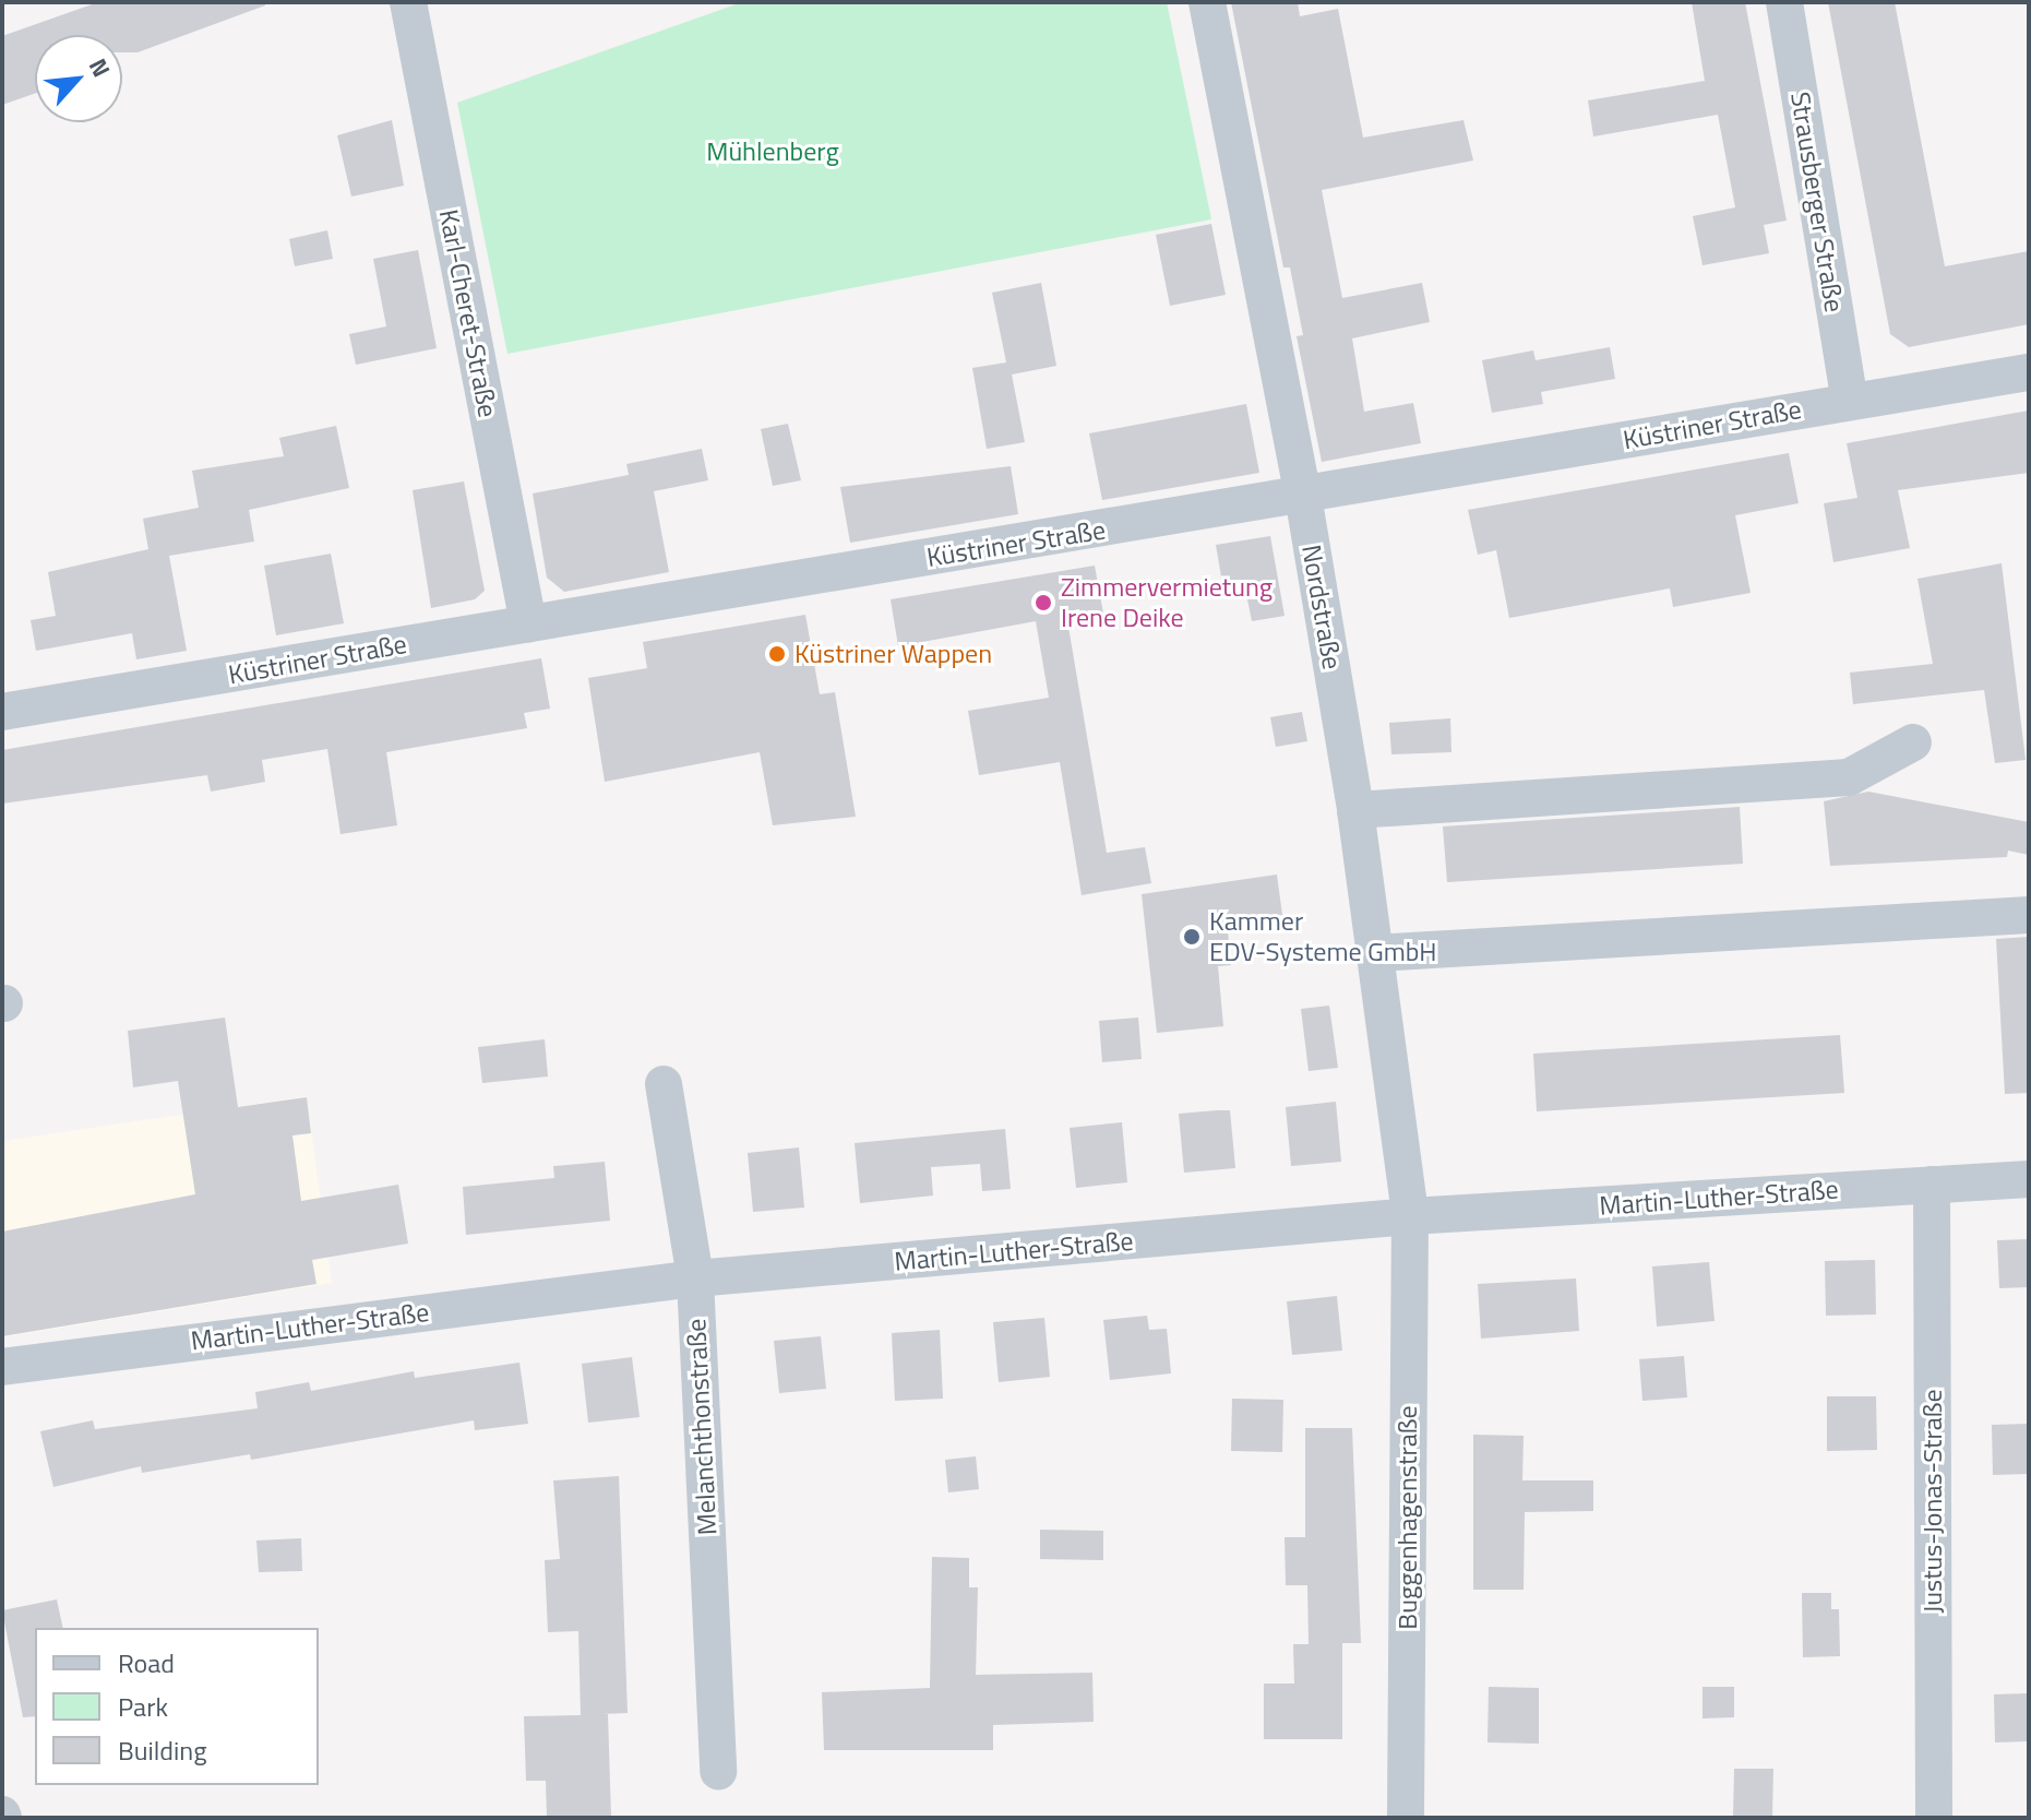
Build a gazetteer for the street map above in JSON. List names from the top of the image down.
{
  "streets": {
    "street": [
      "Strausberger Straße",
      "Karl-Cheret-Straße",
      "Küstriner Straße",
      "Nordstraße",
      "Martin-Luther-Straße",
      "Melanchthonstraße",
      "Justus-Jonas-Straße",
      "Buggenhagenstraße"
    ]
  },
  "crossings": [
    ["Strausberger Straße", "Küstriner Straße"],
    ["Karl-Cheret-Straße", "Küstriner Straße"],
    ["Küstriner Straße", "Nordstraße"],
    ["Nordstraße", "Martin-Luther-Straße"],
    ["Nordstraße", "Buggenhagenstraße"],
    ["Martin-Luther-Straße", "Melanchthonstraße"],
    ["Martin-Luther-Straße", "Justus-Jonas-Straße"],
    ["Martin-Luther-Straße", "Buggenhagenstraße"]
  ],
  "parks": ["Mühlenberg"],
  "places": ["Zimmervermietung Irene Deike", "Küstriner Wappen", "Kammer EDV-Systeme GmbH"],
  "legend": ["Road", "Park", "Building"],
  "north": "top right"
}
